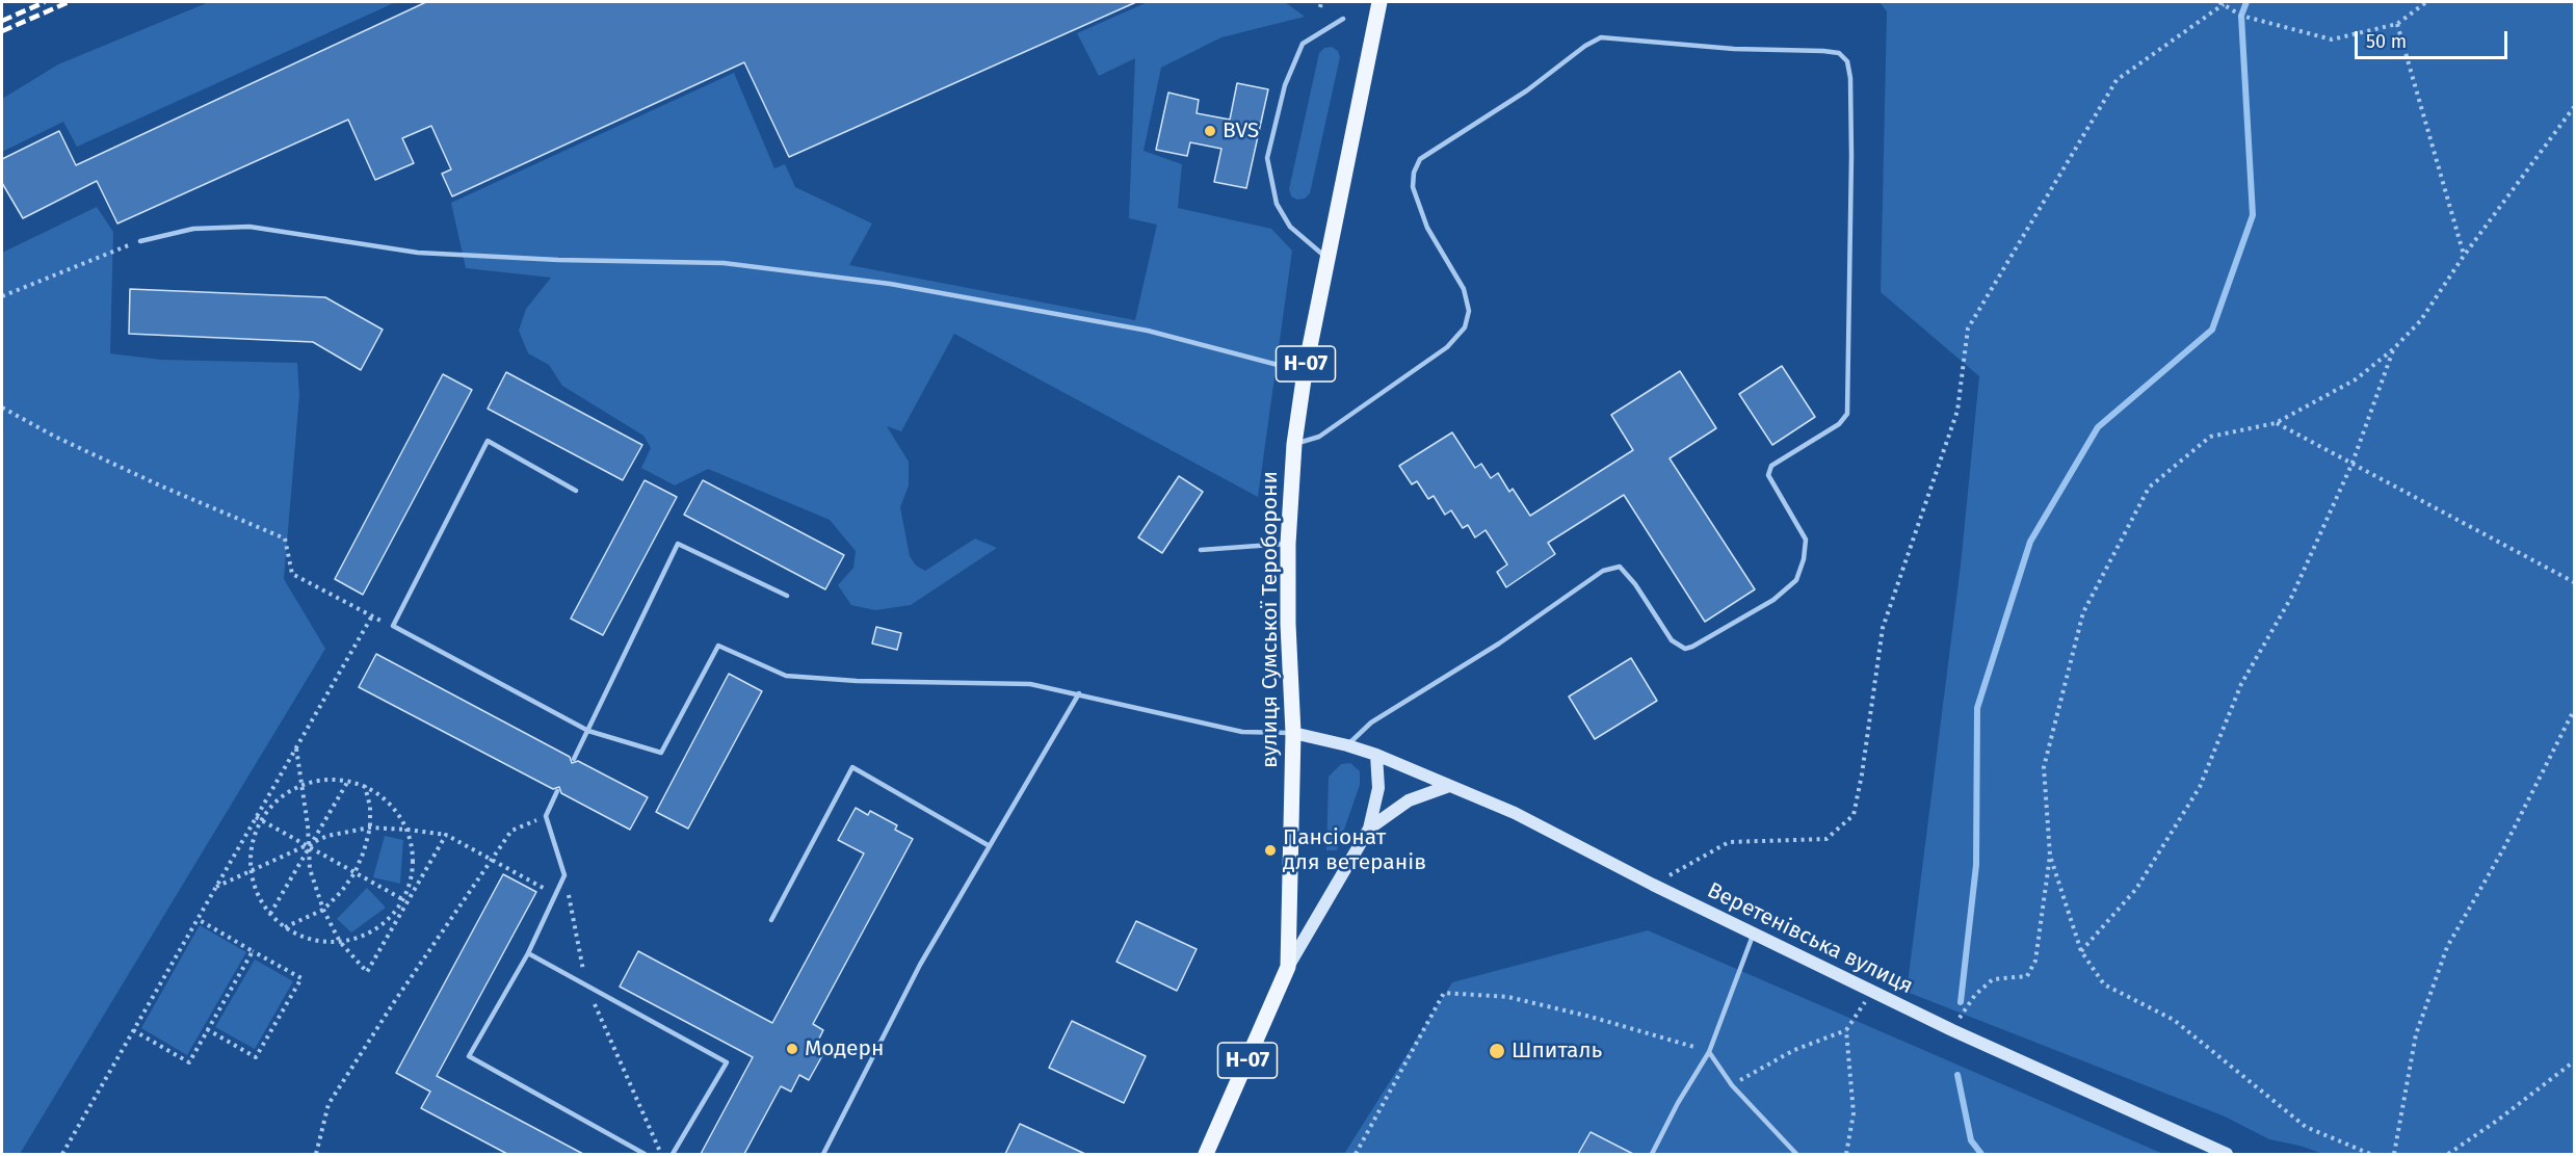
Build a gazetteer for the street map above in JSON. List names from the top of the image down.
{
  "streets": {
    "main road": ["Н-07", "вулиця Сумської Тероборони"],
    "street": ["Веретенівська вулиця"]
  },
  "crossings": [
    ["вулиця Сумської Тероборони", "Веретенівська вулиця"]
  ],
  "places": [
    "BVS",
    "Пансіонат для ветеранів",
    "Модерн",
    "Шпиталь"
  ],
  "scale_bar": "50 m"
}
